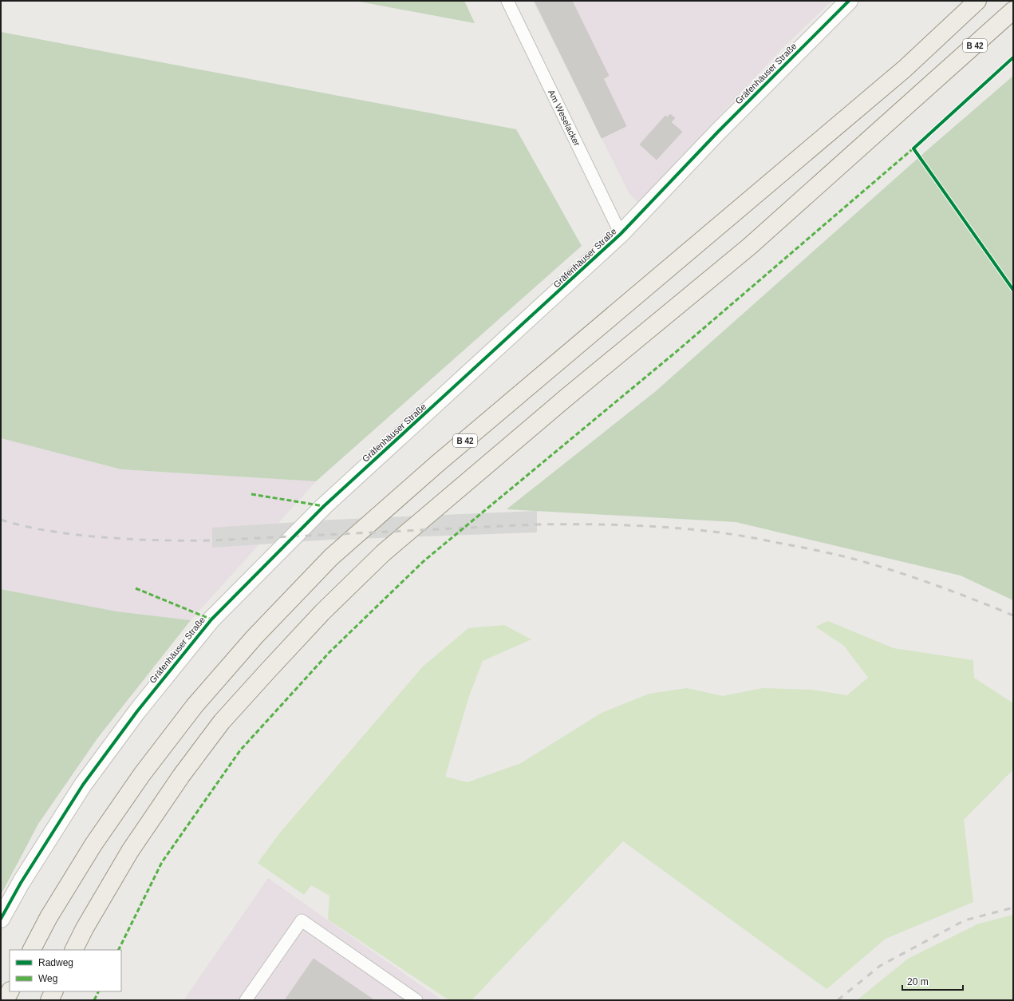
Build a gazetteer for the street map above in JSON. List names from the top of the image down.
{
  "streets": {
    "main road": ["B 42"],
    "street": ["Gräfenhäuser Straße"],
    "lane": ["Am Weselacker"]
  },
  "crossings": [
    ["Gräfenhäuser Straße", "Am Weselacker"]
  ],
  "legend": ["Radweg", "Weg"],
  "scale_bar": "20 m"
}
